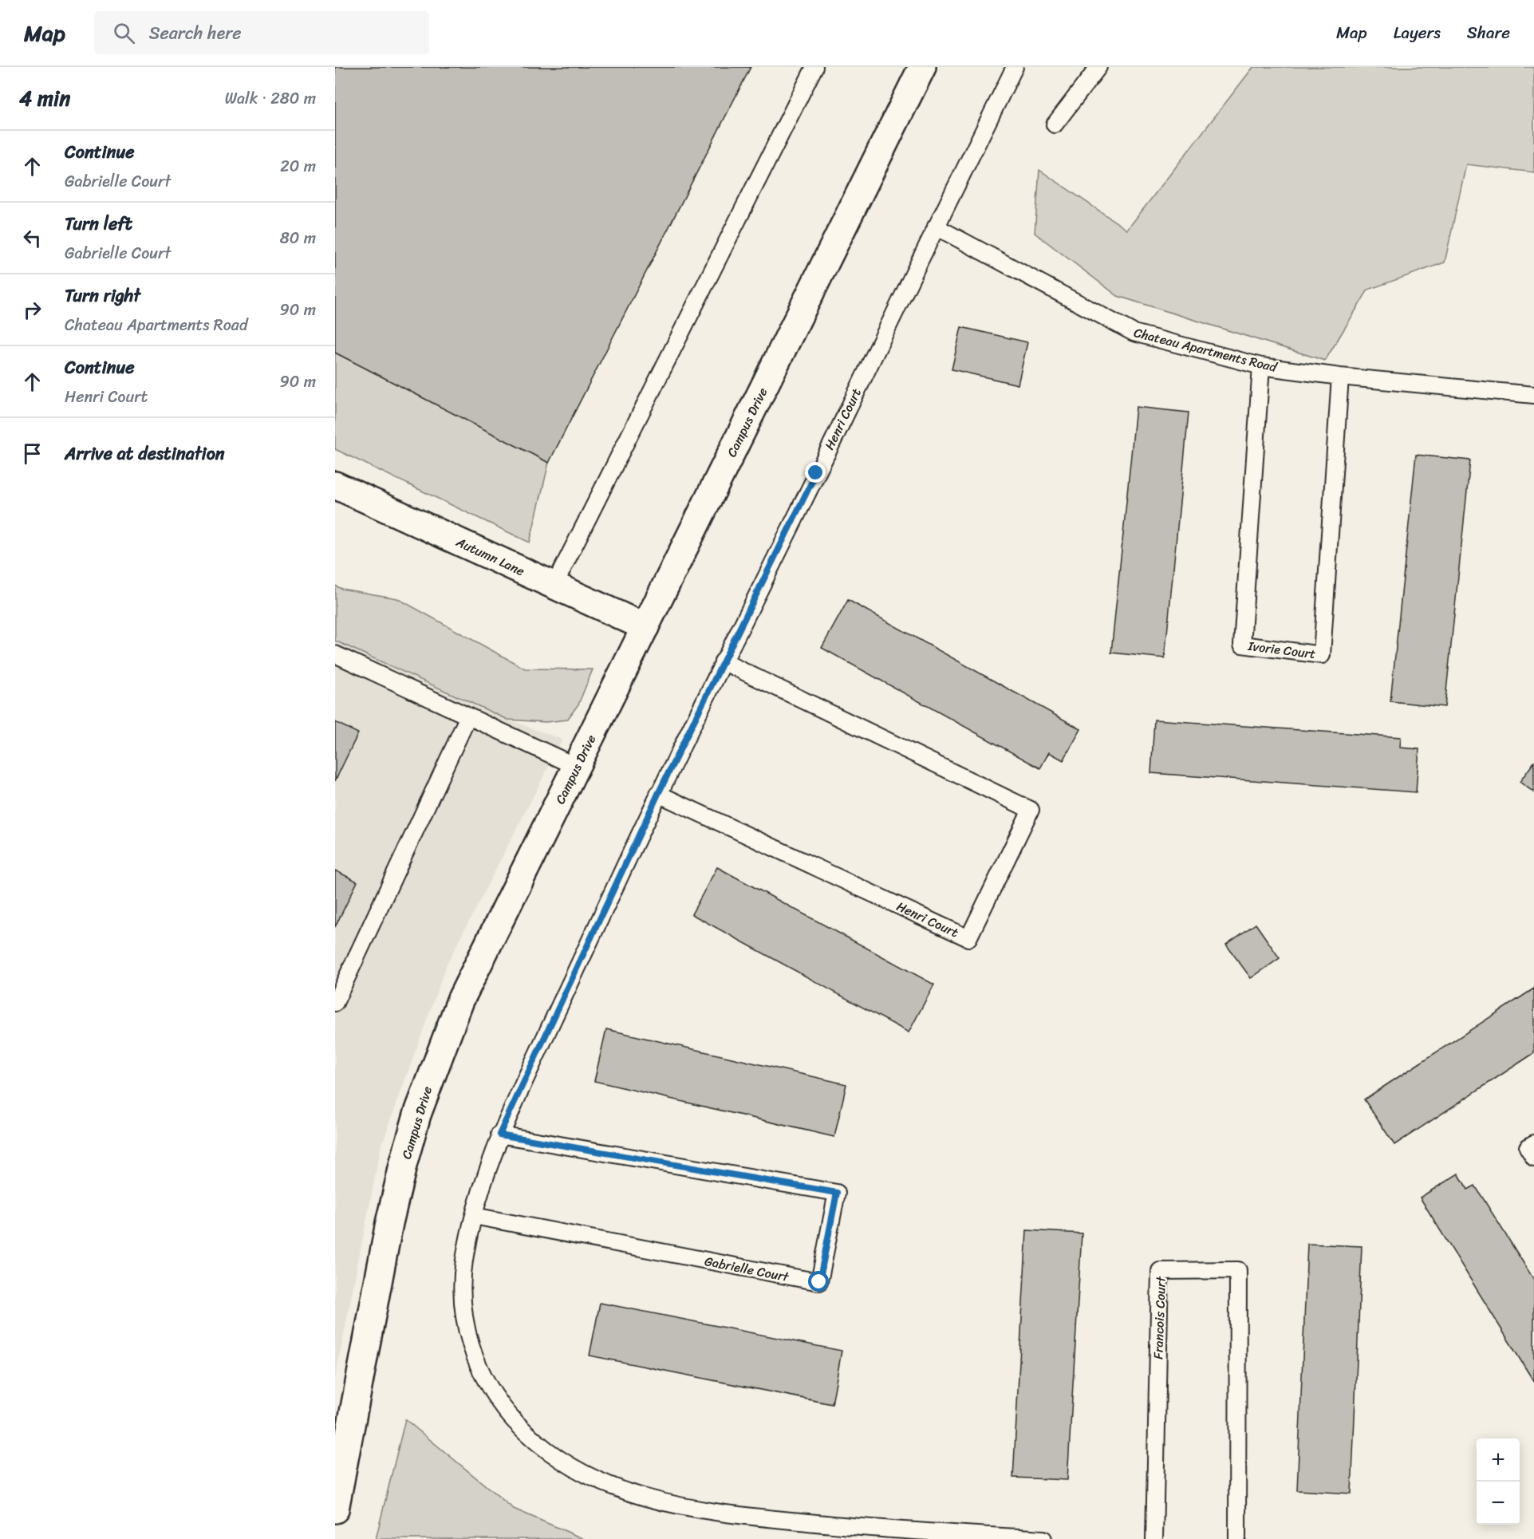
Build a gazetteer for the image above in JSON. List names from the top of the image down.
{
  "streets": {
    "street": ["Campus Drive", "Autumn Lane"],
    "lane": [
      "Chateau Apartments Road",
      "Henri Court",
      "Ivorie Court",
      "Gabrielle Court",
      "Francois Court"
    ]
  },
  "crossings": [
    ["Chateau Apartments Road", "Henri Court"],
    ["Chateau Apartments Road", "Ivorie Court"],
    ["Campus Drive", "Autumn Lane"]
  ],
  "page": {
    "header": "Map",
    "search": "Search here",
    "nav": ["Map", "Layers", "Share"],
    "heading": ["4 min", "Walk · 280 m"],
    "list": [
      ["Continue", "Gabrielle Court", "20 m"],
      ["Turn left", "Gabrielle Court", "80 m"],
      ["Turn right", "Chateau Apartments Road", "90 m"],
      ["Continue", "Henri Court", "90 m"],
      "Arrive at destination"
    ],
    "map_buttons": ["+", "−"]
  }
}
